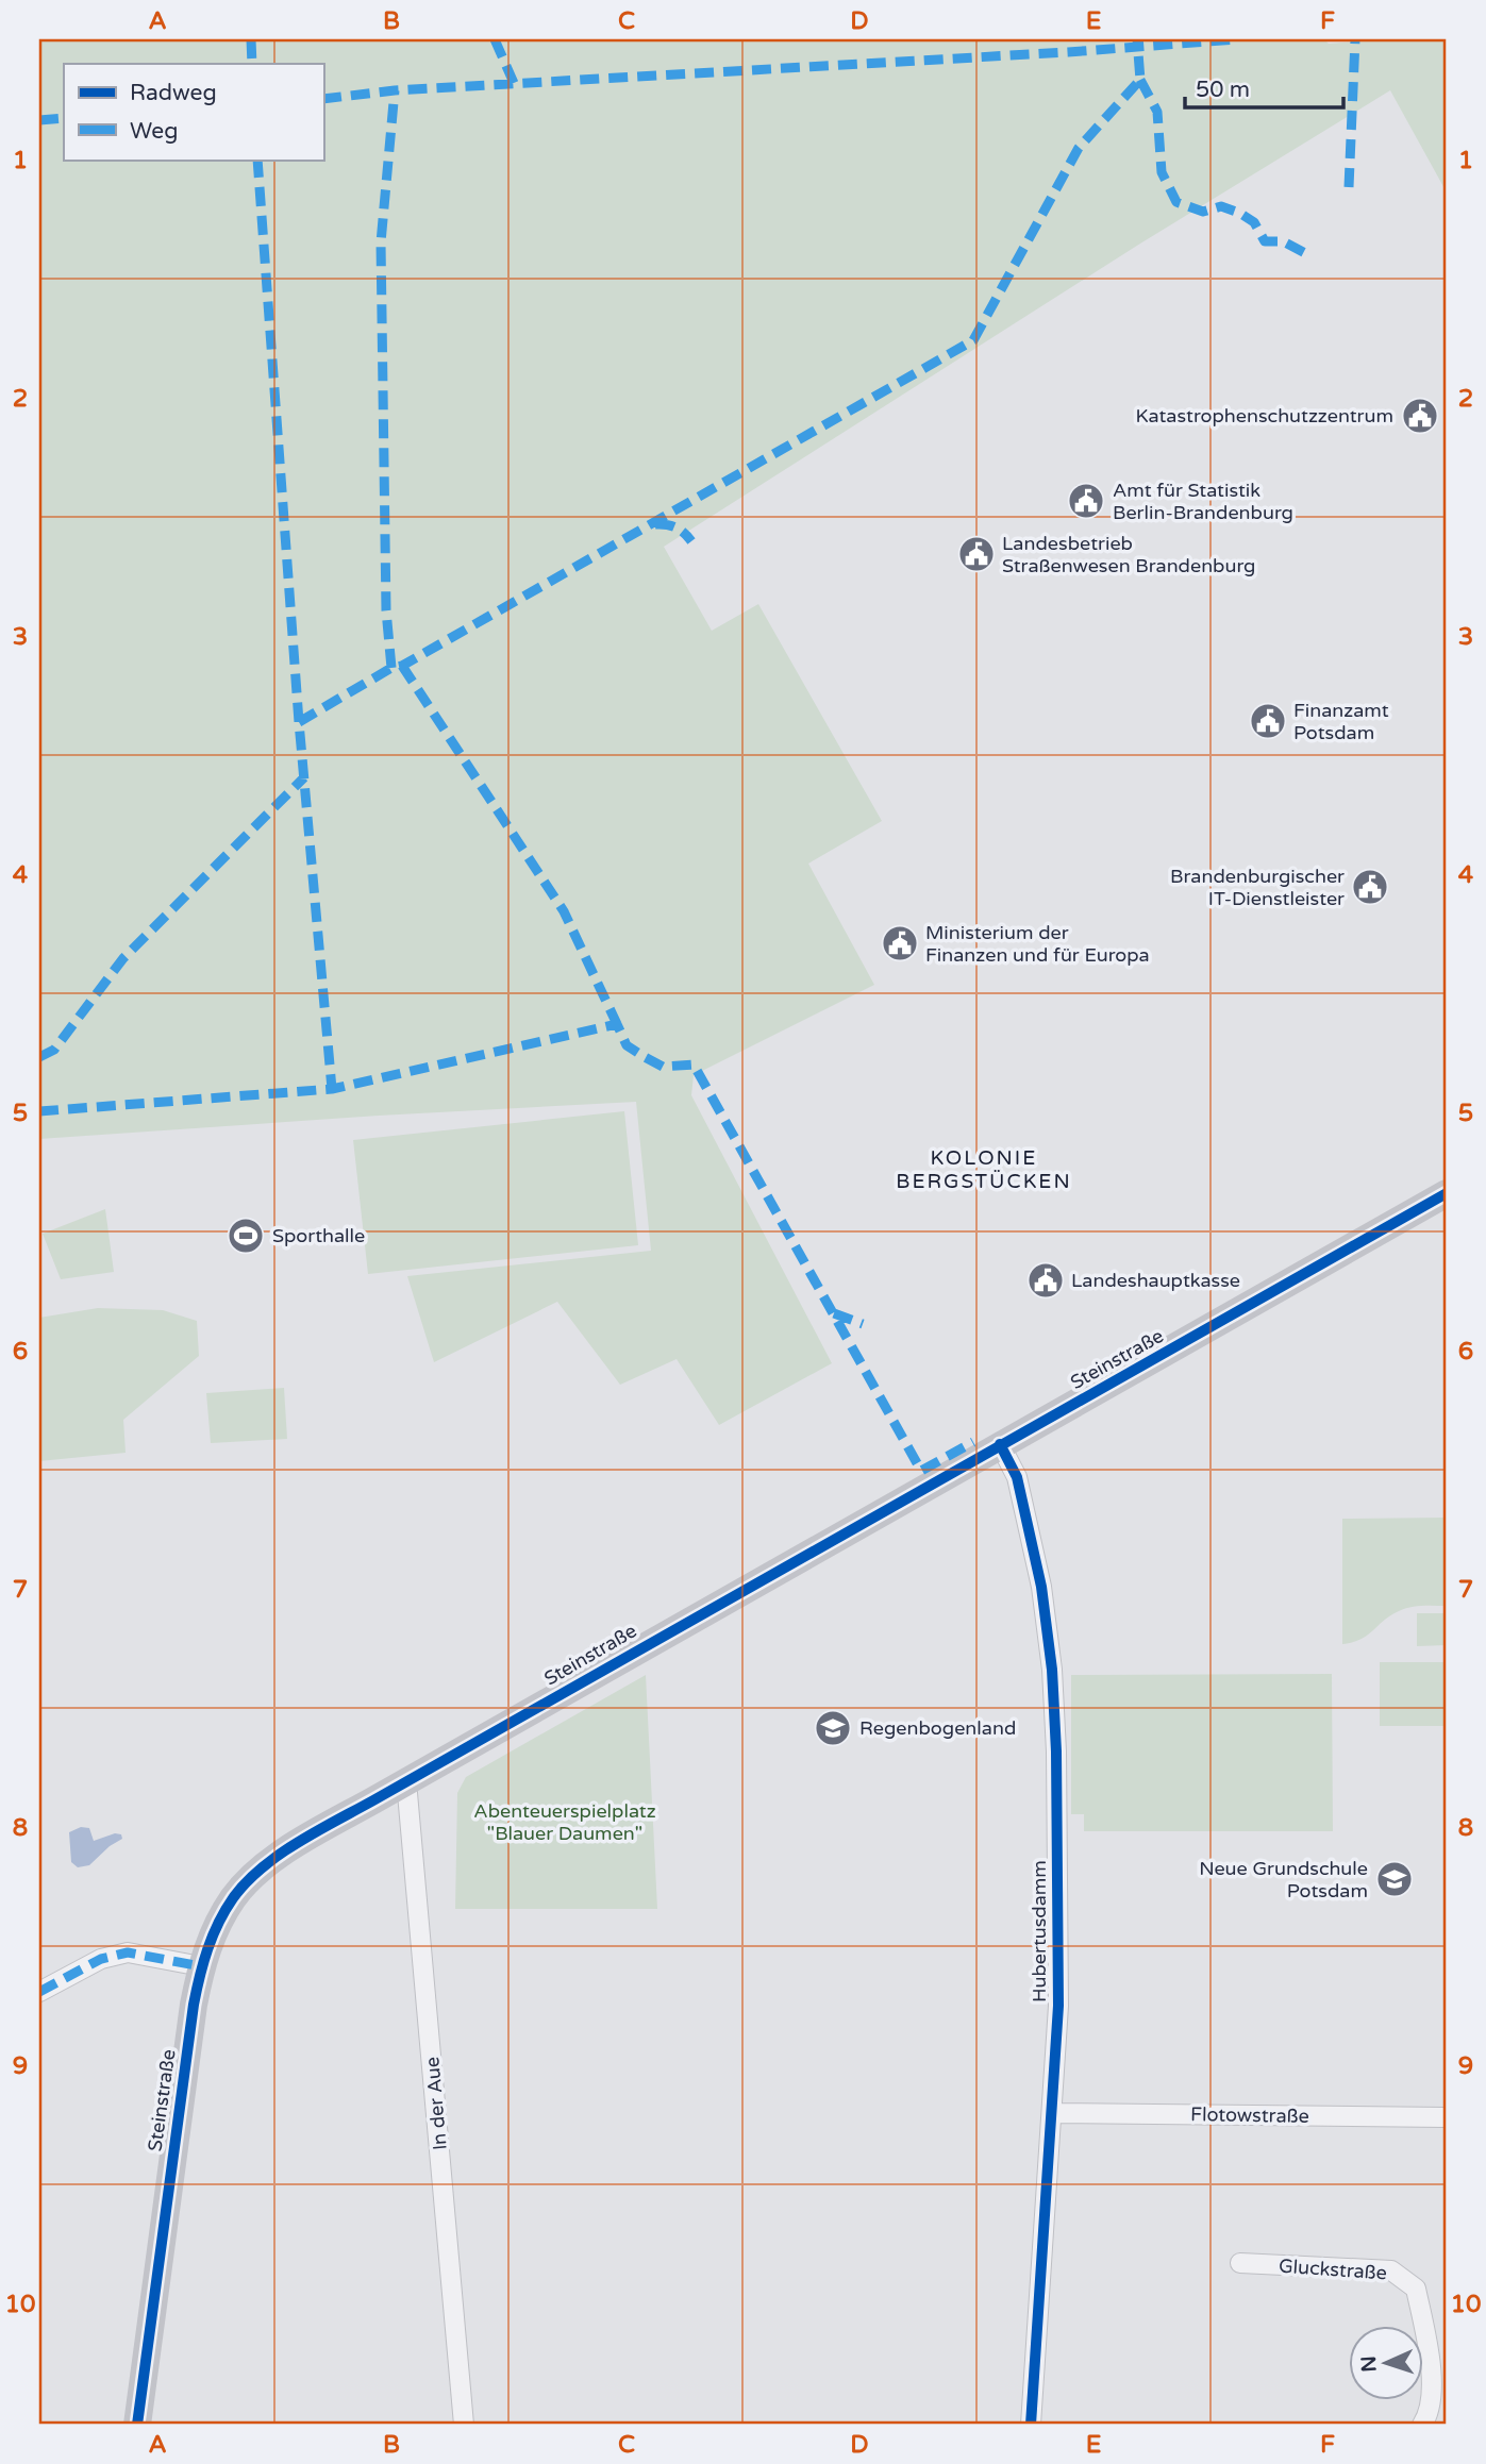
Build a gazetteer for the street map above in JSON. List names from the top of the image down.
{
  "streets": {
    "street": [
      "Steinstraße",
      "Hubertusdamm",
      "In der Aue",
      "Flotowstraße",
      "Gluckstraße"
    ]
  },
  "crossings": [
    ["Steinstraße", "Hubertusdamm"],
    ["Steinstraße", "In der Aue"],
    ["Hubertusdamm", "Flotowstraße"]
  ],
  "districts": ["KOLONIE BERGSTÜCKEN"],
  "parks": ["Abenteuerspielplatz \"Blauer Daumen\""],
  "places": {
    "public building": [
      "Katastrophenschutzzentrum",
      "Amt für Statistik Berlin-Brandenburg",
      "Landesbetrieb Straßenwesen Brandenburg",
      "Finanzamt Potsdam",
      "Brandenburgischer IT-Dienstleister",
      "Ministerium der Finanzen und für Europa",
      "Landeshauptkasse"
    ],
    "sports": ["Sporthalle"],
    "school or university": ["Regenbogenland", "Neue Grundschule Potsdam"]
  },
  "legend": ["Radweg", "Weg"],
  "scale_bar": "50 m",
  "north": "left",
  "grid": {
    "columns": [
      "A",
      "B",
      "C",
      "D",
      "E",
      "F"
    ],
    "rows": [
      "1",
      "2",
      "3",
      "4",
      "5",
      "6",
      "7",
      "8",
      "9",
      "10"
    ]
  }
}
